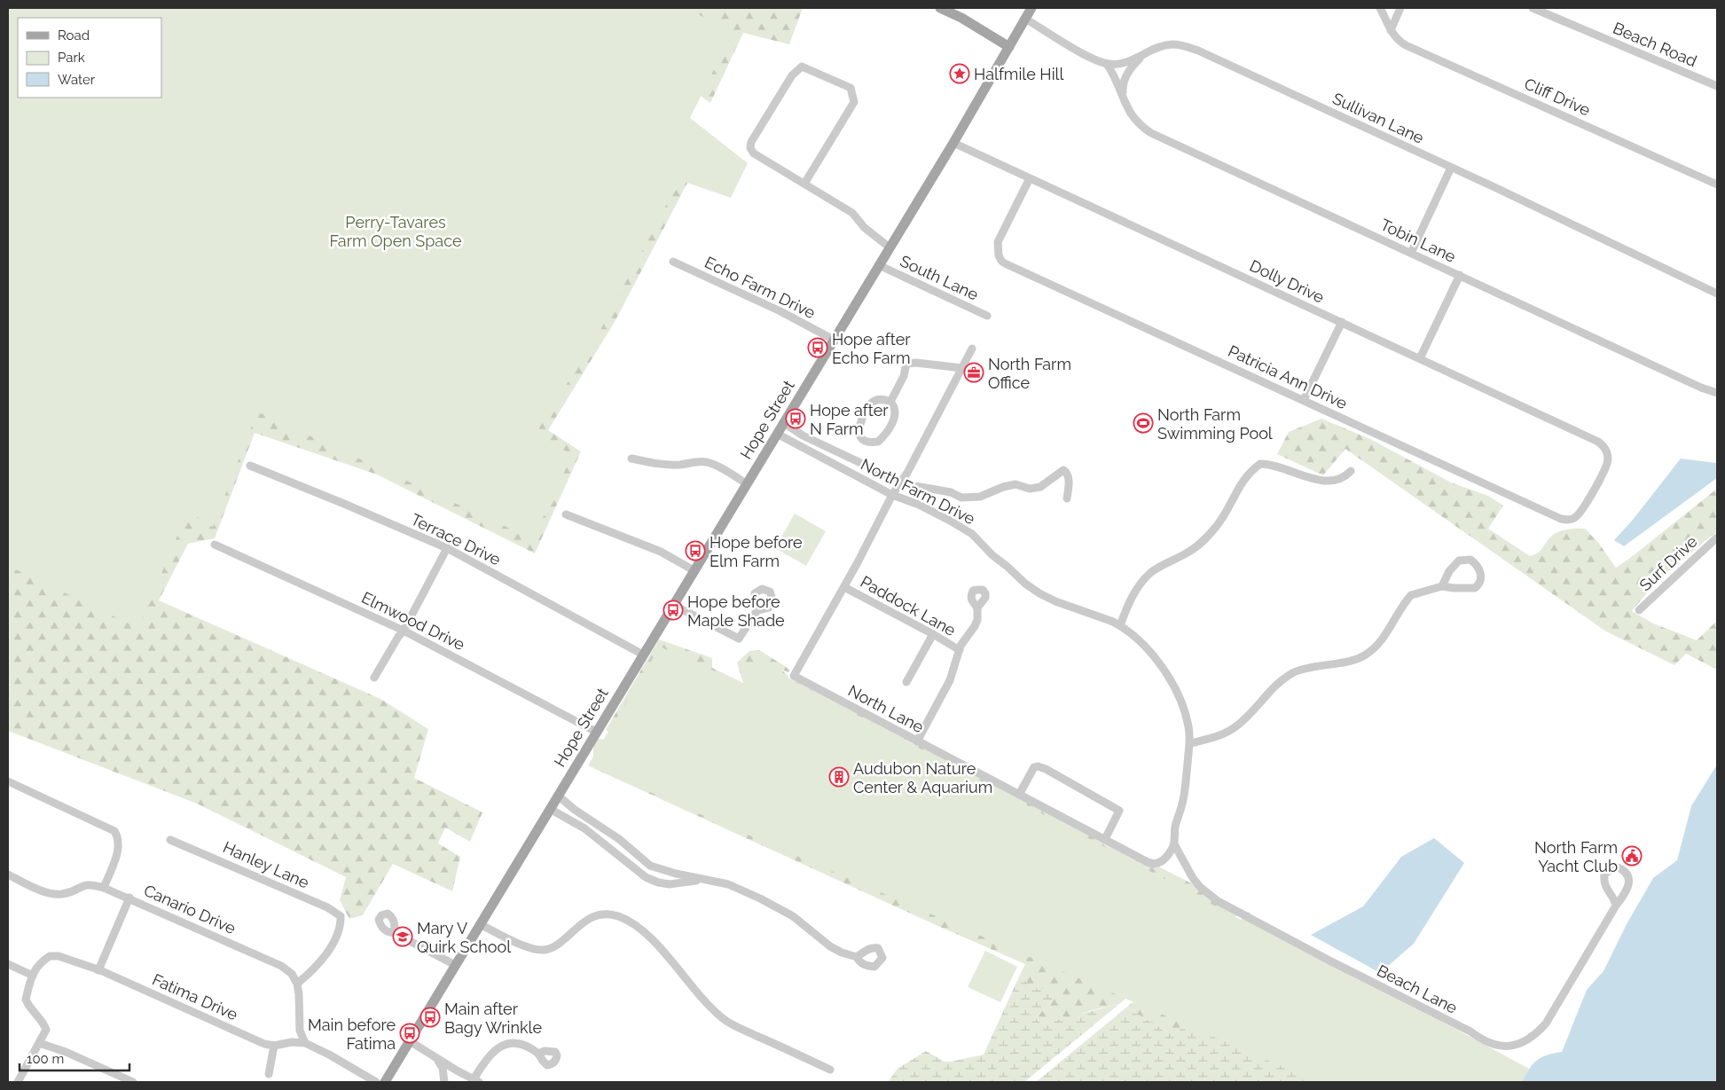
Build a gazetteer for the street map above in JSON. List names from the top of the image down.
{
  "streets": {
    "main road": ["Hope Street"],
    "street": [
      "Beach Road",
      "Cliff Drive",
      "Sullivan Lane",
      "Tobin Lane",
      "South Lane",
      "Dolly Drive",
      "Echo Farm Drive",
      "Patricia Ann Drive",
      "North Farm Drive",
      "Terrace Drive",
      "Surf Drive",
      "Paddock Lane",
      "Elmwood Drive",
      "North Lane",
      "Hanley Lane",
      "Canario Drive",
      "Beach Lane",
      "Fatima Drive"
    ]
  },
  "crossings": [
    ["Sullivan Lane", "Tobin Lane"],
    ["South Lane", "Hope Street"],
    ["Dolly Drive", "Patricia Ann Drive"],
    ["Dolly Drive", "Hope Street"],
    ["Echo Farm Drive", "Hope Street"],
    ["Hope Street", "North Farm Drive"],
    ["Hope Street", "Terrace Drive"],
    ["Hope Street", "Elmwood Drive"],
    ["North Farm Drive", "North Lane"],
    ["North Farm Drive", "Beach Lane"],
    ["Paddock Lane", "North Lane"],
    ["Hanley Lane", "Canario Drive"]
  ],
  "parks": ["Perry-Tavares Farm Open Space"],
  "places": {
    "place": ["Halfmile Hill"],
    "bus stop": [
      "Hope after Echo Farm",
      "Hope after N Farm",
      "Hope before Elm Farm",
      "Hope before Maple Shade",
      "Main after Bagy Wrinkle",
      "Main before Fatima"
    ],
    "office": ["North Farm Office"],
    "sports": ["North Farm Swimming Pool"],
    "building": ["Audubon Nature Center & Aquarium"],
    "public building": ["North Farm Yacht Club"],
    "school or university": ["Mary V Quirk School"]
  },
  "legend": ["Road", "Park", "Water"],
  "scale_bar": "100 m"
}
